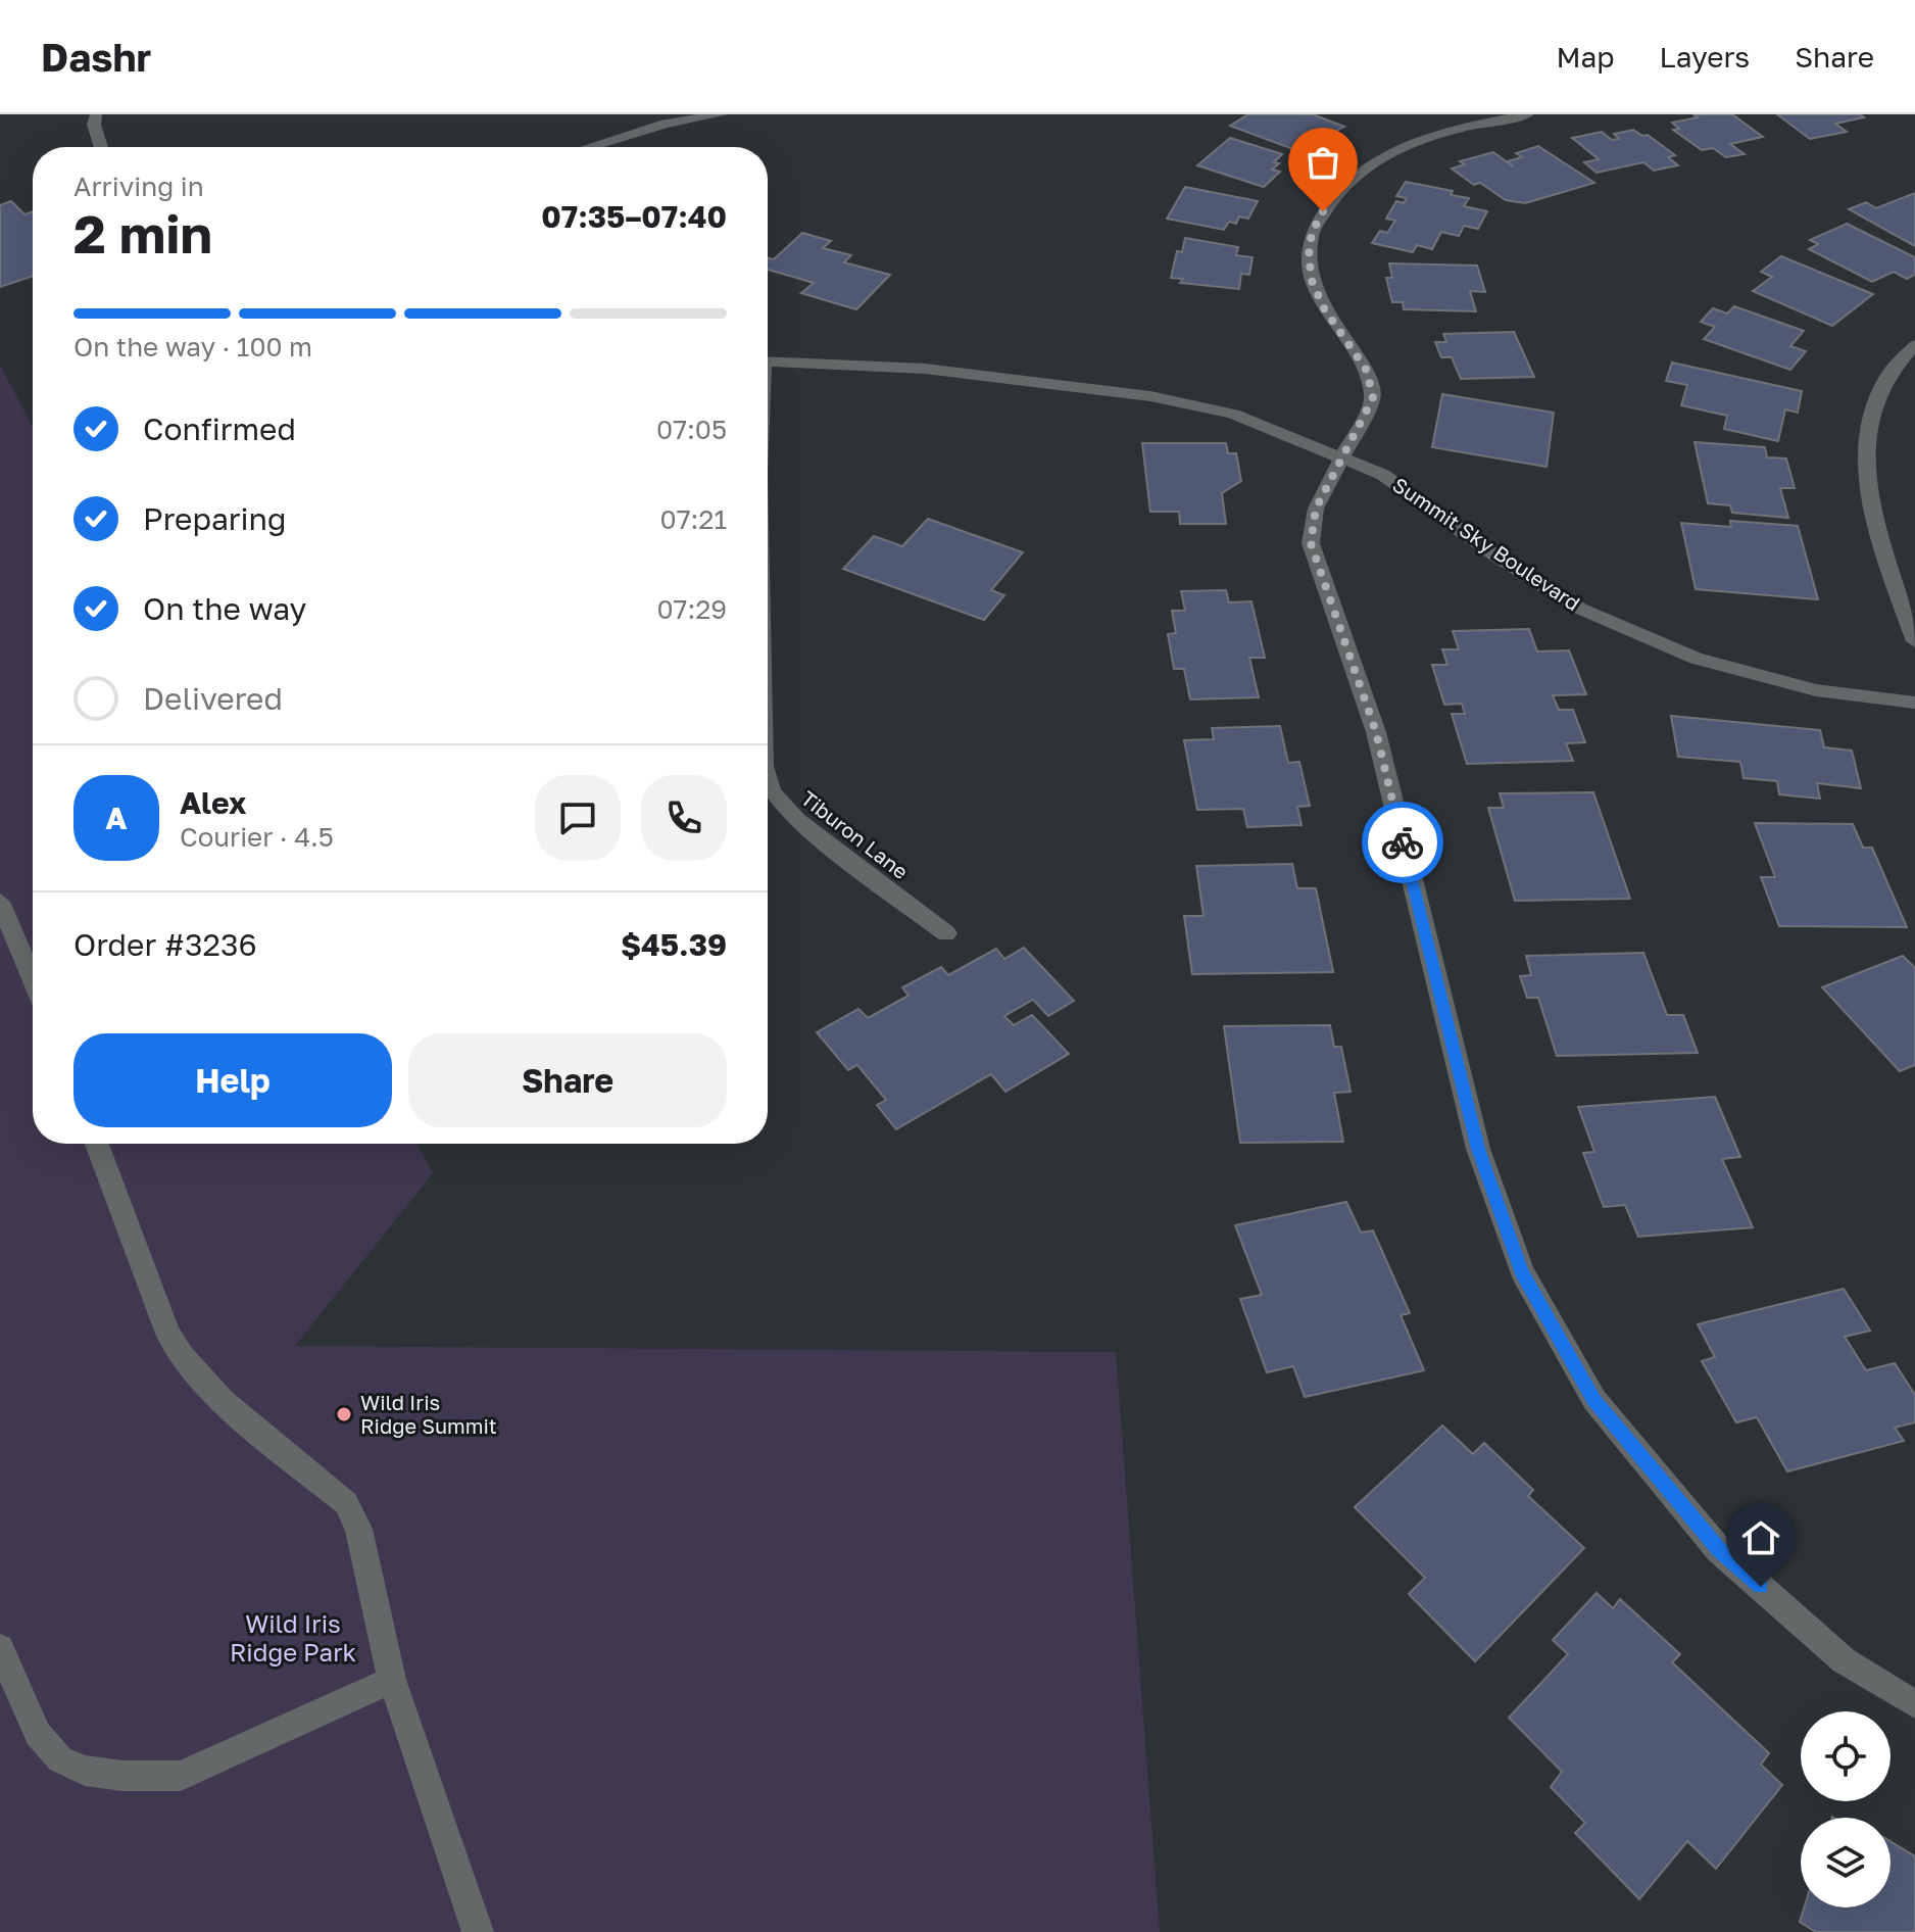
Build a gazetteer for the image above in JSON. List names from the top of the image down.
{
  "streets": {
    "street": ["Summit Sky Boulevard", "Tiburon Lane"]
  },
  "parks": ["Wild Iris Ridge Park"],
  "places": ["Wild Iris Ridge Summit"],
  "page": {
    "header": "Dashr",
    "nav": ["Map", "Layers", "Share"],
    "heading": ["2 min", "Arriving in", "07:35–07:40"],
    "panel": [
      "Alex",
      "Courier · 4.5",
      "Order #3236",
      "$45.39"
    ],
    "bar": "On the way · 100 m",
    "list": [
      ["Confirmed", "07:05"],
      ["Preparing", "07:21"],
      ["On the way", "07:29"],
      "Delivered"
    ],
    "round": "A",
    "buttons": ["Help", "Share"]
  }
}
